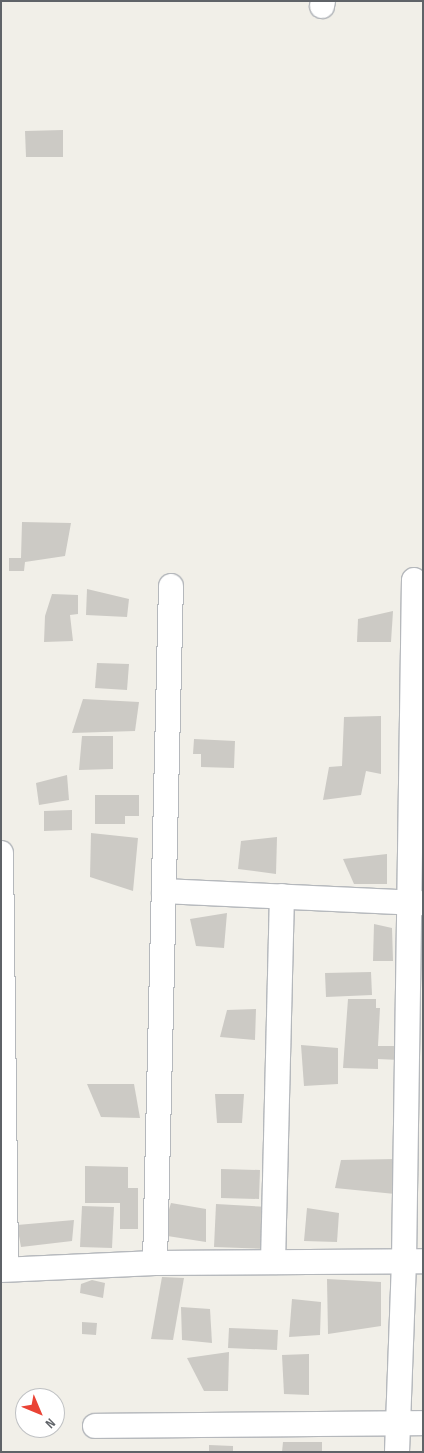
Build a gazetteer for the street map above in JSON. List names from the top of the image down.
{
  "north": "bottom right"
}
